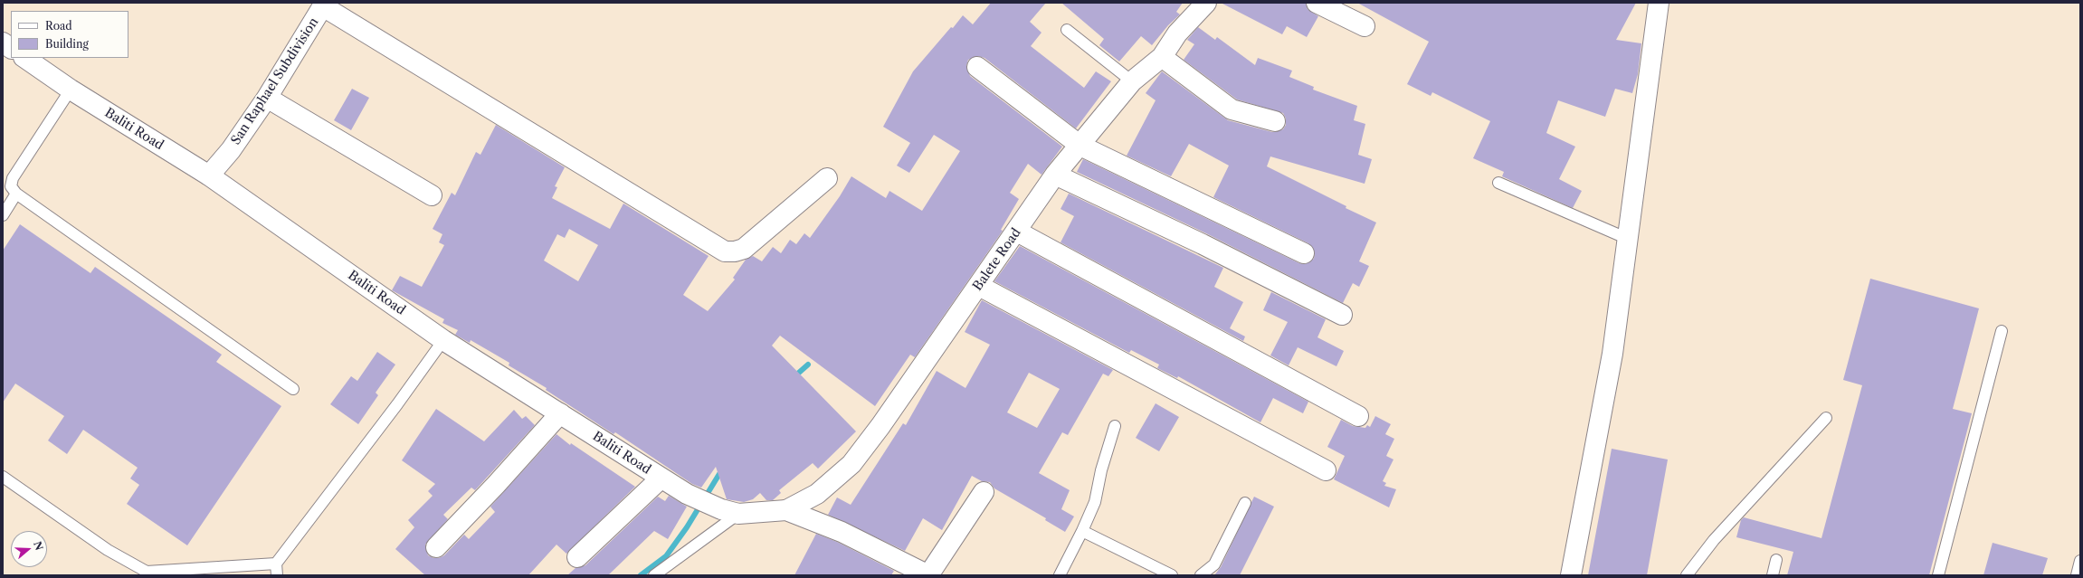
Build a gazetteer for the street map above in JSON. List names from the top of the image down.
{
  "streets": {
    "street": ["San Raphael Subdivision", "Baliti Road", "Balete Road"]
  },
  "crossings": [
    ["San Raphael Subdivision", "Baliti Road"]
  ],
  "legend": ["Road", "Building"],
  "north": "right"
}
